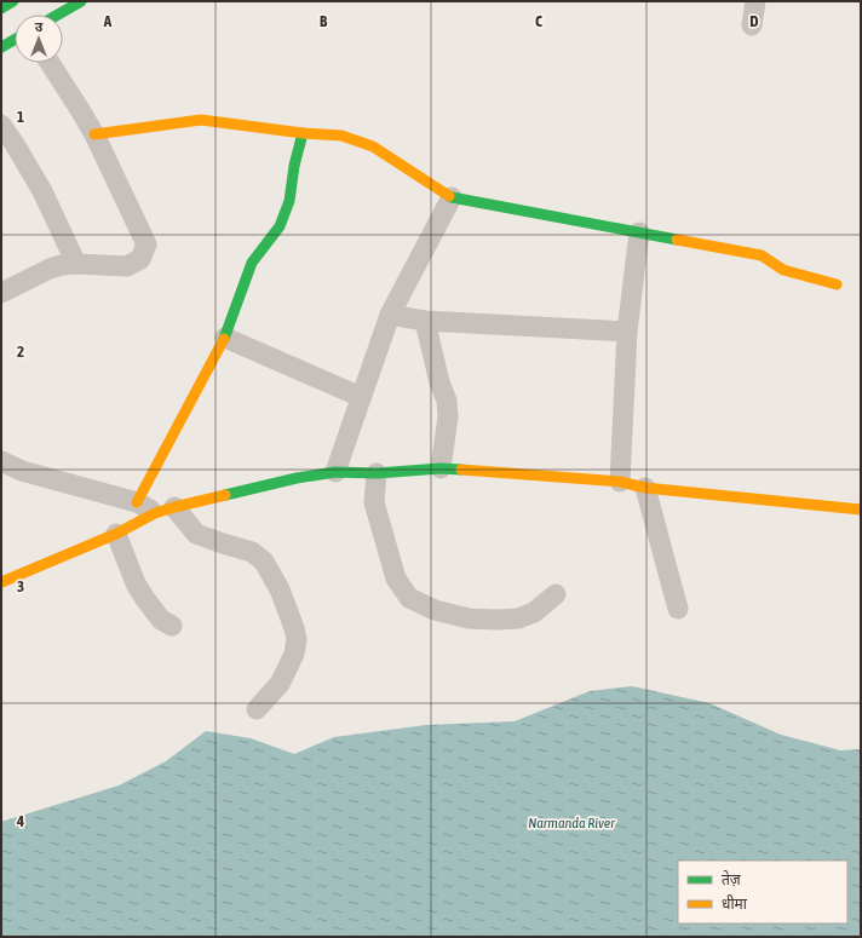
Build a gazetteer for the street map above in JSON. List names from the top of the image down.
{
  "water": ["Narmanda River"],
  "legend": ["तेज़", "धीमा"],
  "north": "top",
  "grid": {
    "columns": [
      "A",
      "B",
      "C",
      "D"
    ],
    "rows": [
      "1",
      "2",
      "3",
      "4"
    ]
  }
}
